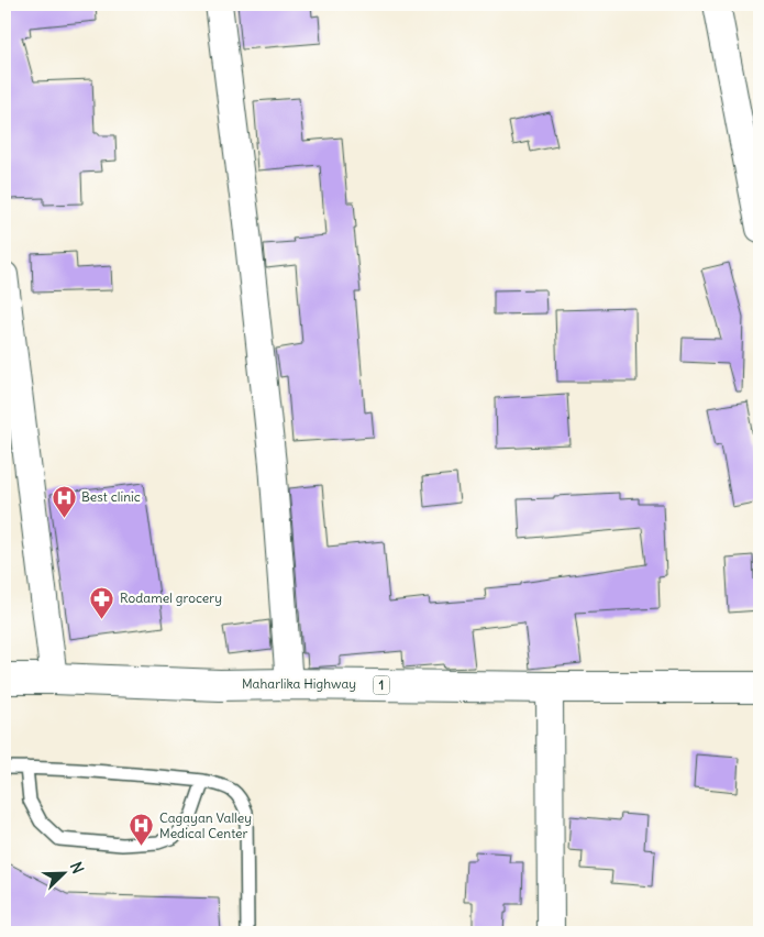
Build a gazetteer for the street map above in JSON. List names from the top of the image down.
{
  "streets": {
    "highway": ["Maharlika Highway", "1"]
  },
  "places": {
    "hospital": ["Best clinic", "Cagayan Valley Medical Center"],
    "pharmacy": ["Rodamel grocery"]
  },
  "north": "top right"
}
